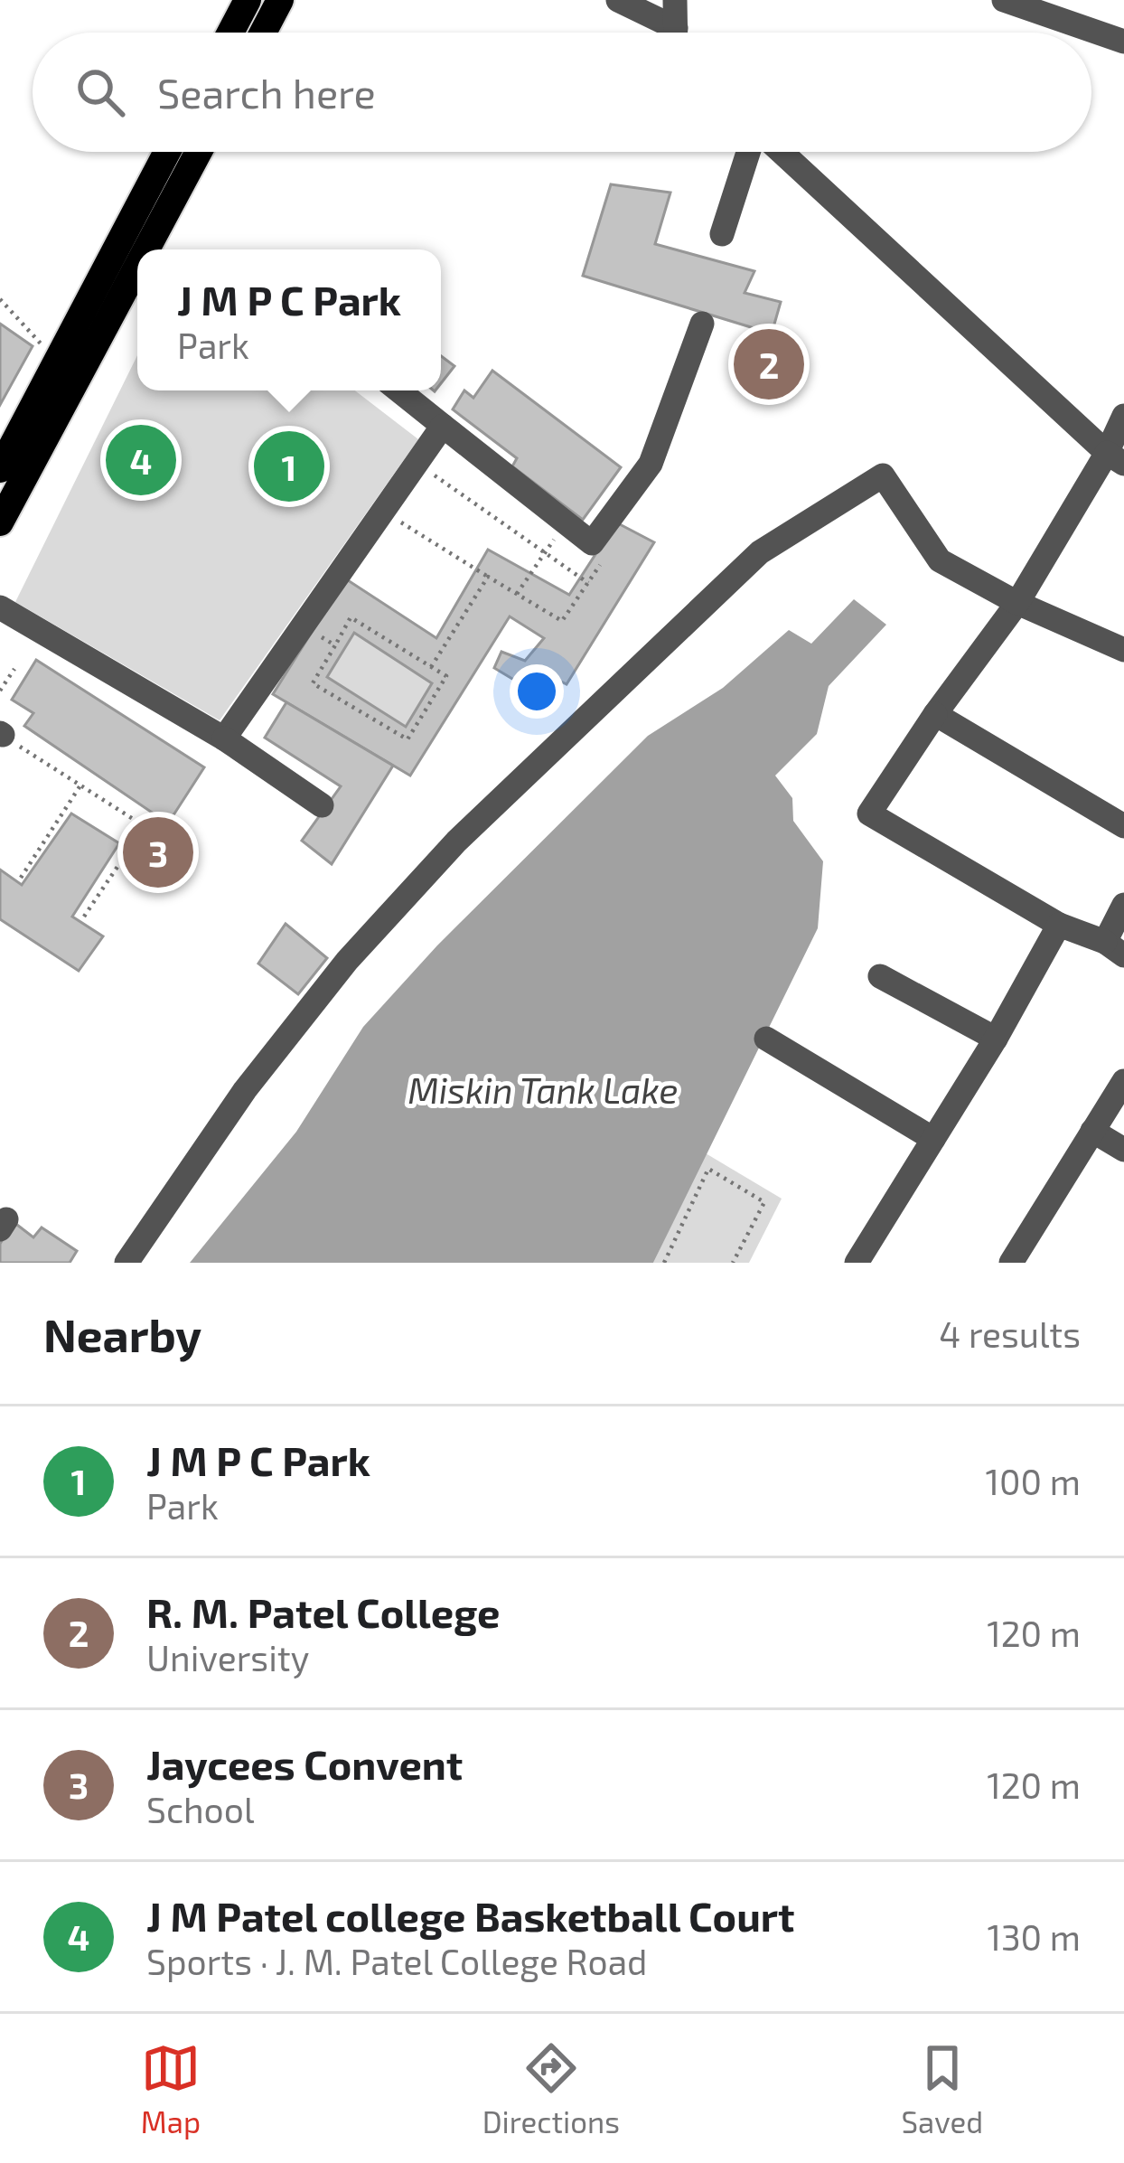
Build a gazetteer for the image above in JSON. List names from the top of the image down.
{
  "water": ["Miskin Tank Lake"],
  "page": {
    "search": "Search here",
    "popup": ["J M P C Park", "Park"],
    "pins": [
      "2",
      "4",
      "1",
      "3"
    ],
    "heading": ["Nearby", "4 results"],
    "list": [
      {
        "mark": "1",
        "name": "J M P C Park",
        "note": "Park",
        "value": "100 m"
      },
      {
        "mark": "2",
        "name": "R. M. Patel College",
        "note": "University",
        "value": "120 m"
      },
      {
        "mark": "3",
        "name": "Jaycees Convent",
        "note": "School",
        "value": "120 m"
      },
      {
        "mark": "4",
        "name": "J M Patel college Basketball Court",
        "note": "Sports · J. M. Patel College Road",
        "value": "130 m"
      }
    ],
    "nav": ["Map", "Directions", "Saved"]
  }
}
